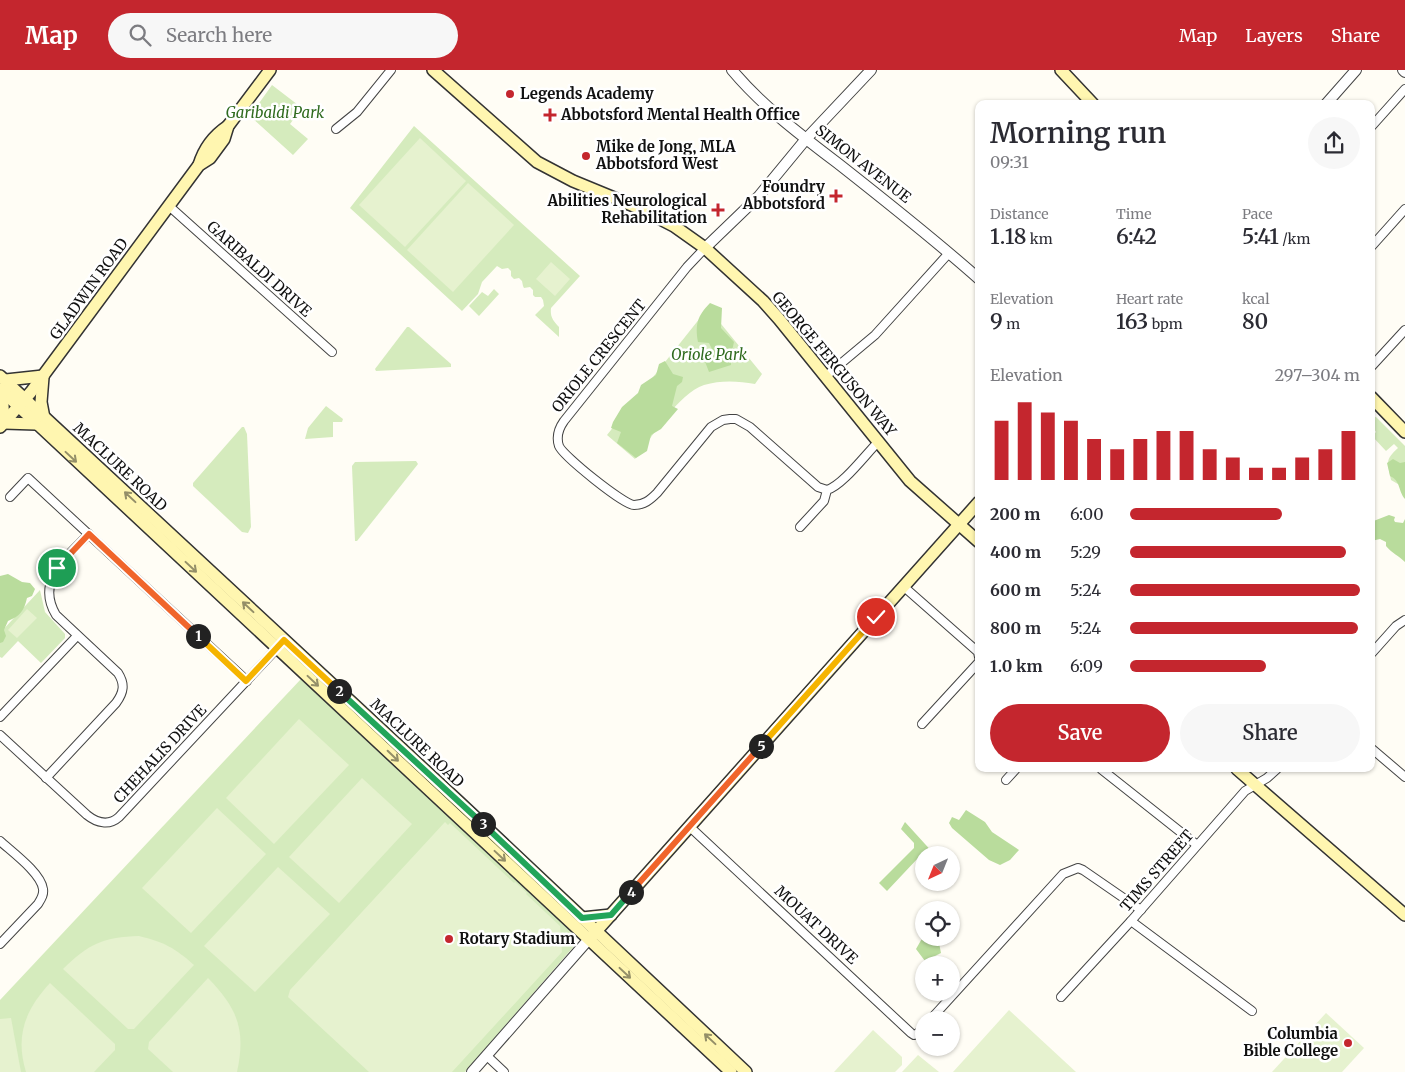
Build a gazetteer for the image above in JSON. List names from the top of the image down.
{
  "streets": {
    "main road": ["GLADWIN ROAD", "GEORGE FERGUSON WAY", "MACLURE ROAD"],
    "street": [
      "SIMON AVENUE",
      "GARIBALDI DRIVE",
      "ORIOLE CRESCENT",
      "CHEHALIS DRIVE",
      "TIMS STREET",
      "MOUAT DRIVE"
    ]
  },
  "crossings": [
    ["GARIBALDI DRIVE", "GLADWIN ROAD"],
    ["GLADWIN ROAD", "MACLURE ROAD"],
    ["ORIOLE CRESCENT", "GEORGE FERGUSON WAY"],
    ["MACLURE ROAD", "CHEHALIS DRIVE"]
  ],
  "parks": ["Garibaldi Park", "Oriole Park"],
  "places": {
    "other": [
      "Legends Academy",
      "Mike de Jong, MLA Abbotsford West",
      "Rotary Stadium",
      "Columbia Bible College"
    ],
    "health": ["Abbotsford Mental Health Office", "Foundry Abbotsford", "Abilities Neurological Rehabilitation"]
  },
  "north": "bottom left",
  "page": {
    "header": "Map",
    "search": "Search here",
    "nav": ["Map", "Layers", "Share"],
    "heading": ["Morning run", "09:31"],
    "stats": [
      ["Distance", "1.18 km"],
      ["Time", "6:42"],
      ["Pace", "5:41 /km"],
      ["Elevation", "9 m"],
      ["Heart rate", "163 bpm"],
      ["kcal", "80"]
    ],
    "chart": ["Elevation", "297–304 m"],
    "list": [
      {
        "name": "200 m",
        "note": "6:00"
      },
      {
        "name": "400 m",
        "note": "5:29"
      },
      {
        "name": "600 m",
        "note": "5:24"
      },
      {
        "name": "800 m",
        "note": "5:24"
      },
      {
        "name": "1.0 km",
        "note": "6:09"
      }
    ],
    "pins": [
      "1",
      "2",
      "5",
      "3",
      "4"
    ],
    "buttons": ["Save", "Share"],
    "map_buttons": ["+", "−"]
  }
}
